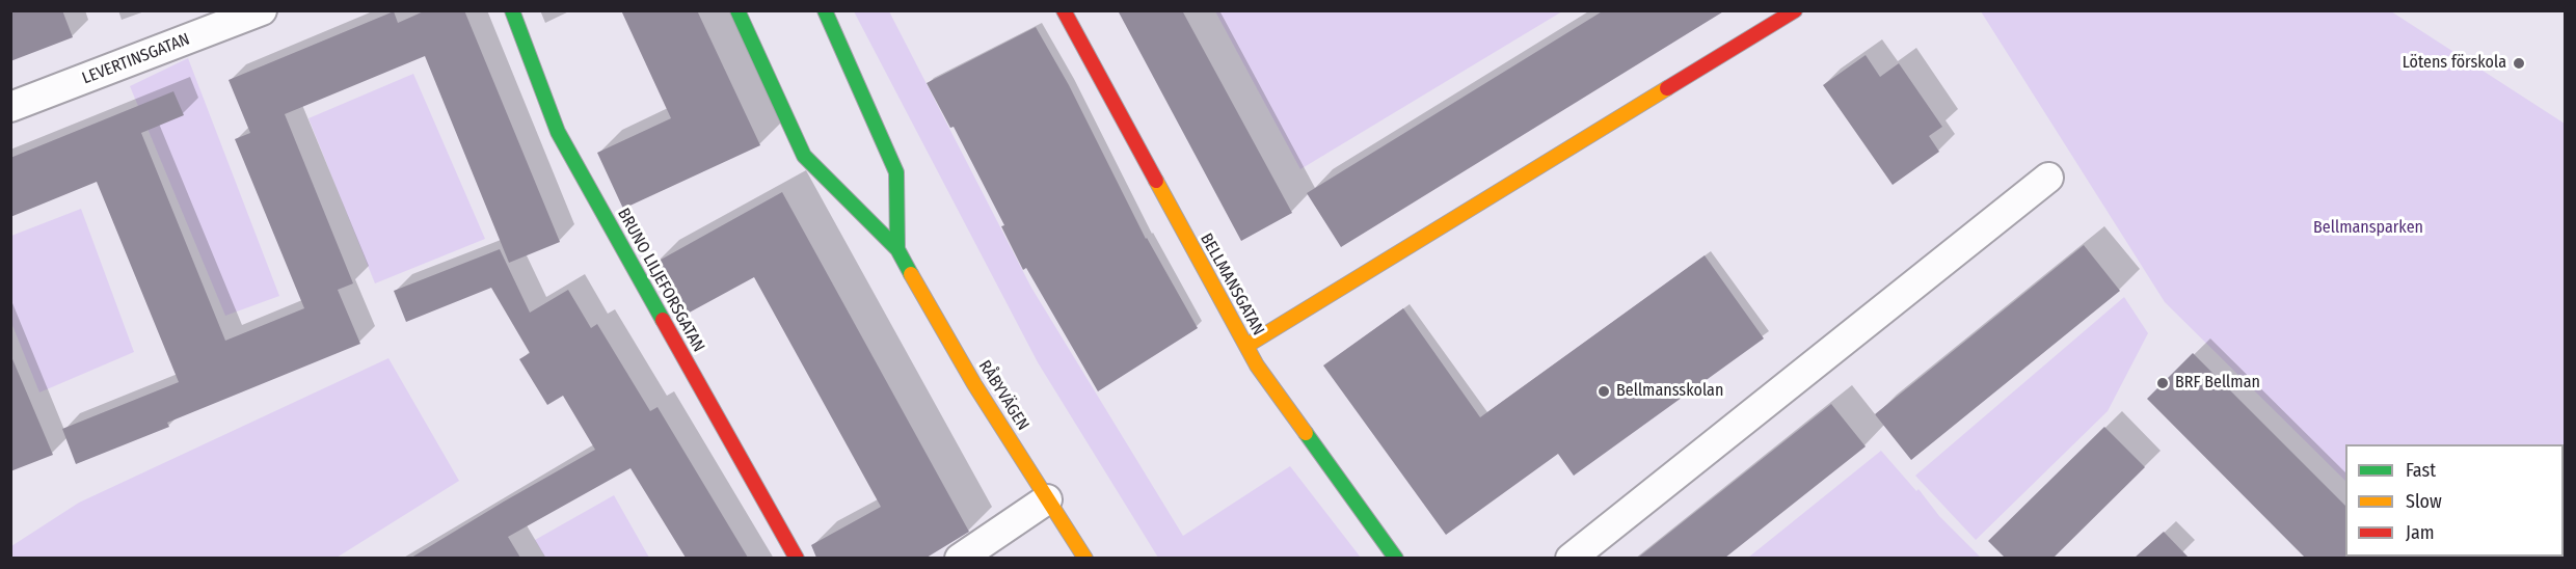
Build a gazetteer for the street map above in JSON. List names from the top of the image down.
{
  "streets": {
    "street": [
      "LEVERTINSGATAN",
      "BRUNO LILJEFORSGATAN",
      "BELLMANSGATAN",
      "RÅBYVÄGEN"
    ]
  },
  "parks": ["Bellmansparken"],
  "places": ["Lötens förskola", "BRF Bellman", "Bellmansskolan"],
  "legend": ["Fast", "Slow", "Jam"]
}
